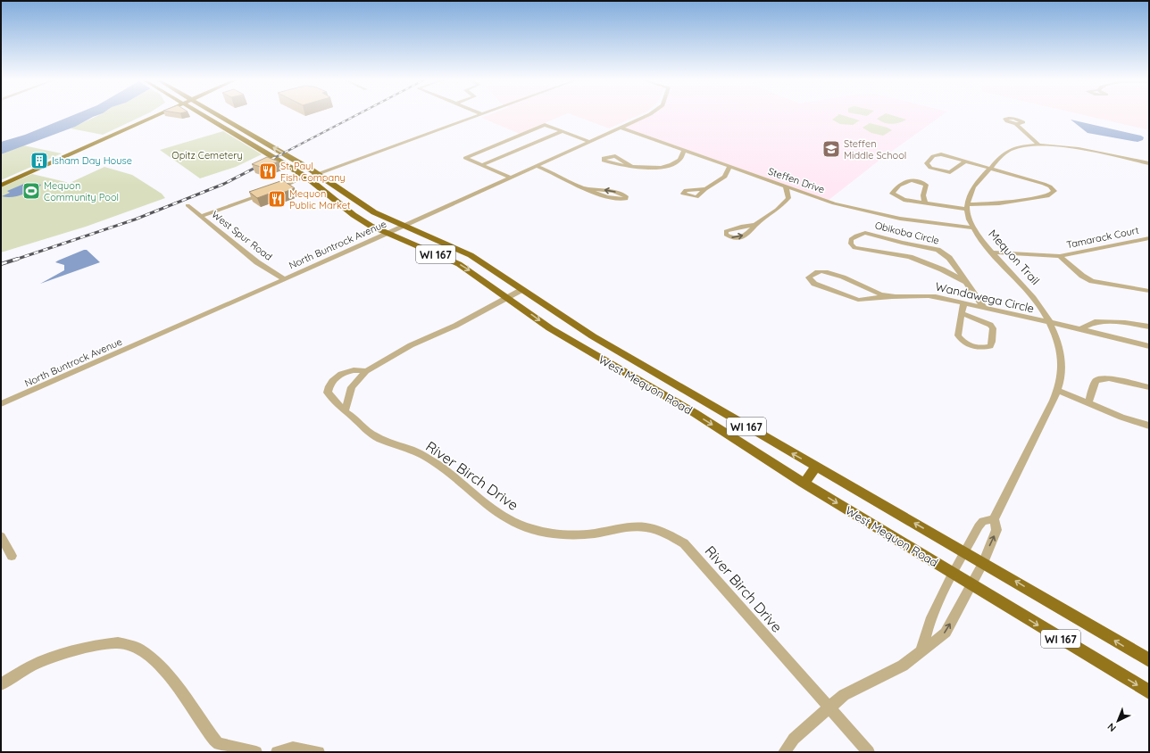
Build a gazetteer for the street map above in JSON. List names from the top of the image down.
{
  "streets": {
    "main road": ["WI 167", "West Mequon Road"],
    "street": [
      "Steffen Drive",
      "Obikoba Circle",
      "West Spur Road",
      "Tamarack Court",
      "North Buntrock Avenue",
      "Mequon Trail",
      "Wandawega Circle",
      "River Birch Drive"
    ]
  },
  "crossings": [
    ["Steffen Drive", "North Buntrock Avenue"],
    ["Steffen Drive", "Mequon Trail"],
    ["Obikoba Circle", "Wandawega Circle"],
    ["West Spur Road", "North Buntrock Avenue"],
    ["Tamarack Court", "Mequon Trail"],
    ["North Buntrock Avenue", "West Mequon Road"],
    ["Mequon Trail", "Wandawega Circle"],
    ["Mequon Trail", "West Mequon Road"],
    ["Mequon Trail", "River Birch Drive"]
  ],
  "parks": ["Opitz Cemetery"],
  "places": {
    "school or university": ["Steffen Middle School"],
    "building": ["Isham Day House"],
    "restaurant": ["St. Paul Fish Company", "Mequon Public Market"],
    "sports": ["Mequon Community Pool"]
  },
  "north": "bottom left"
}
